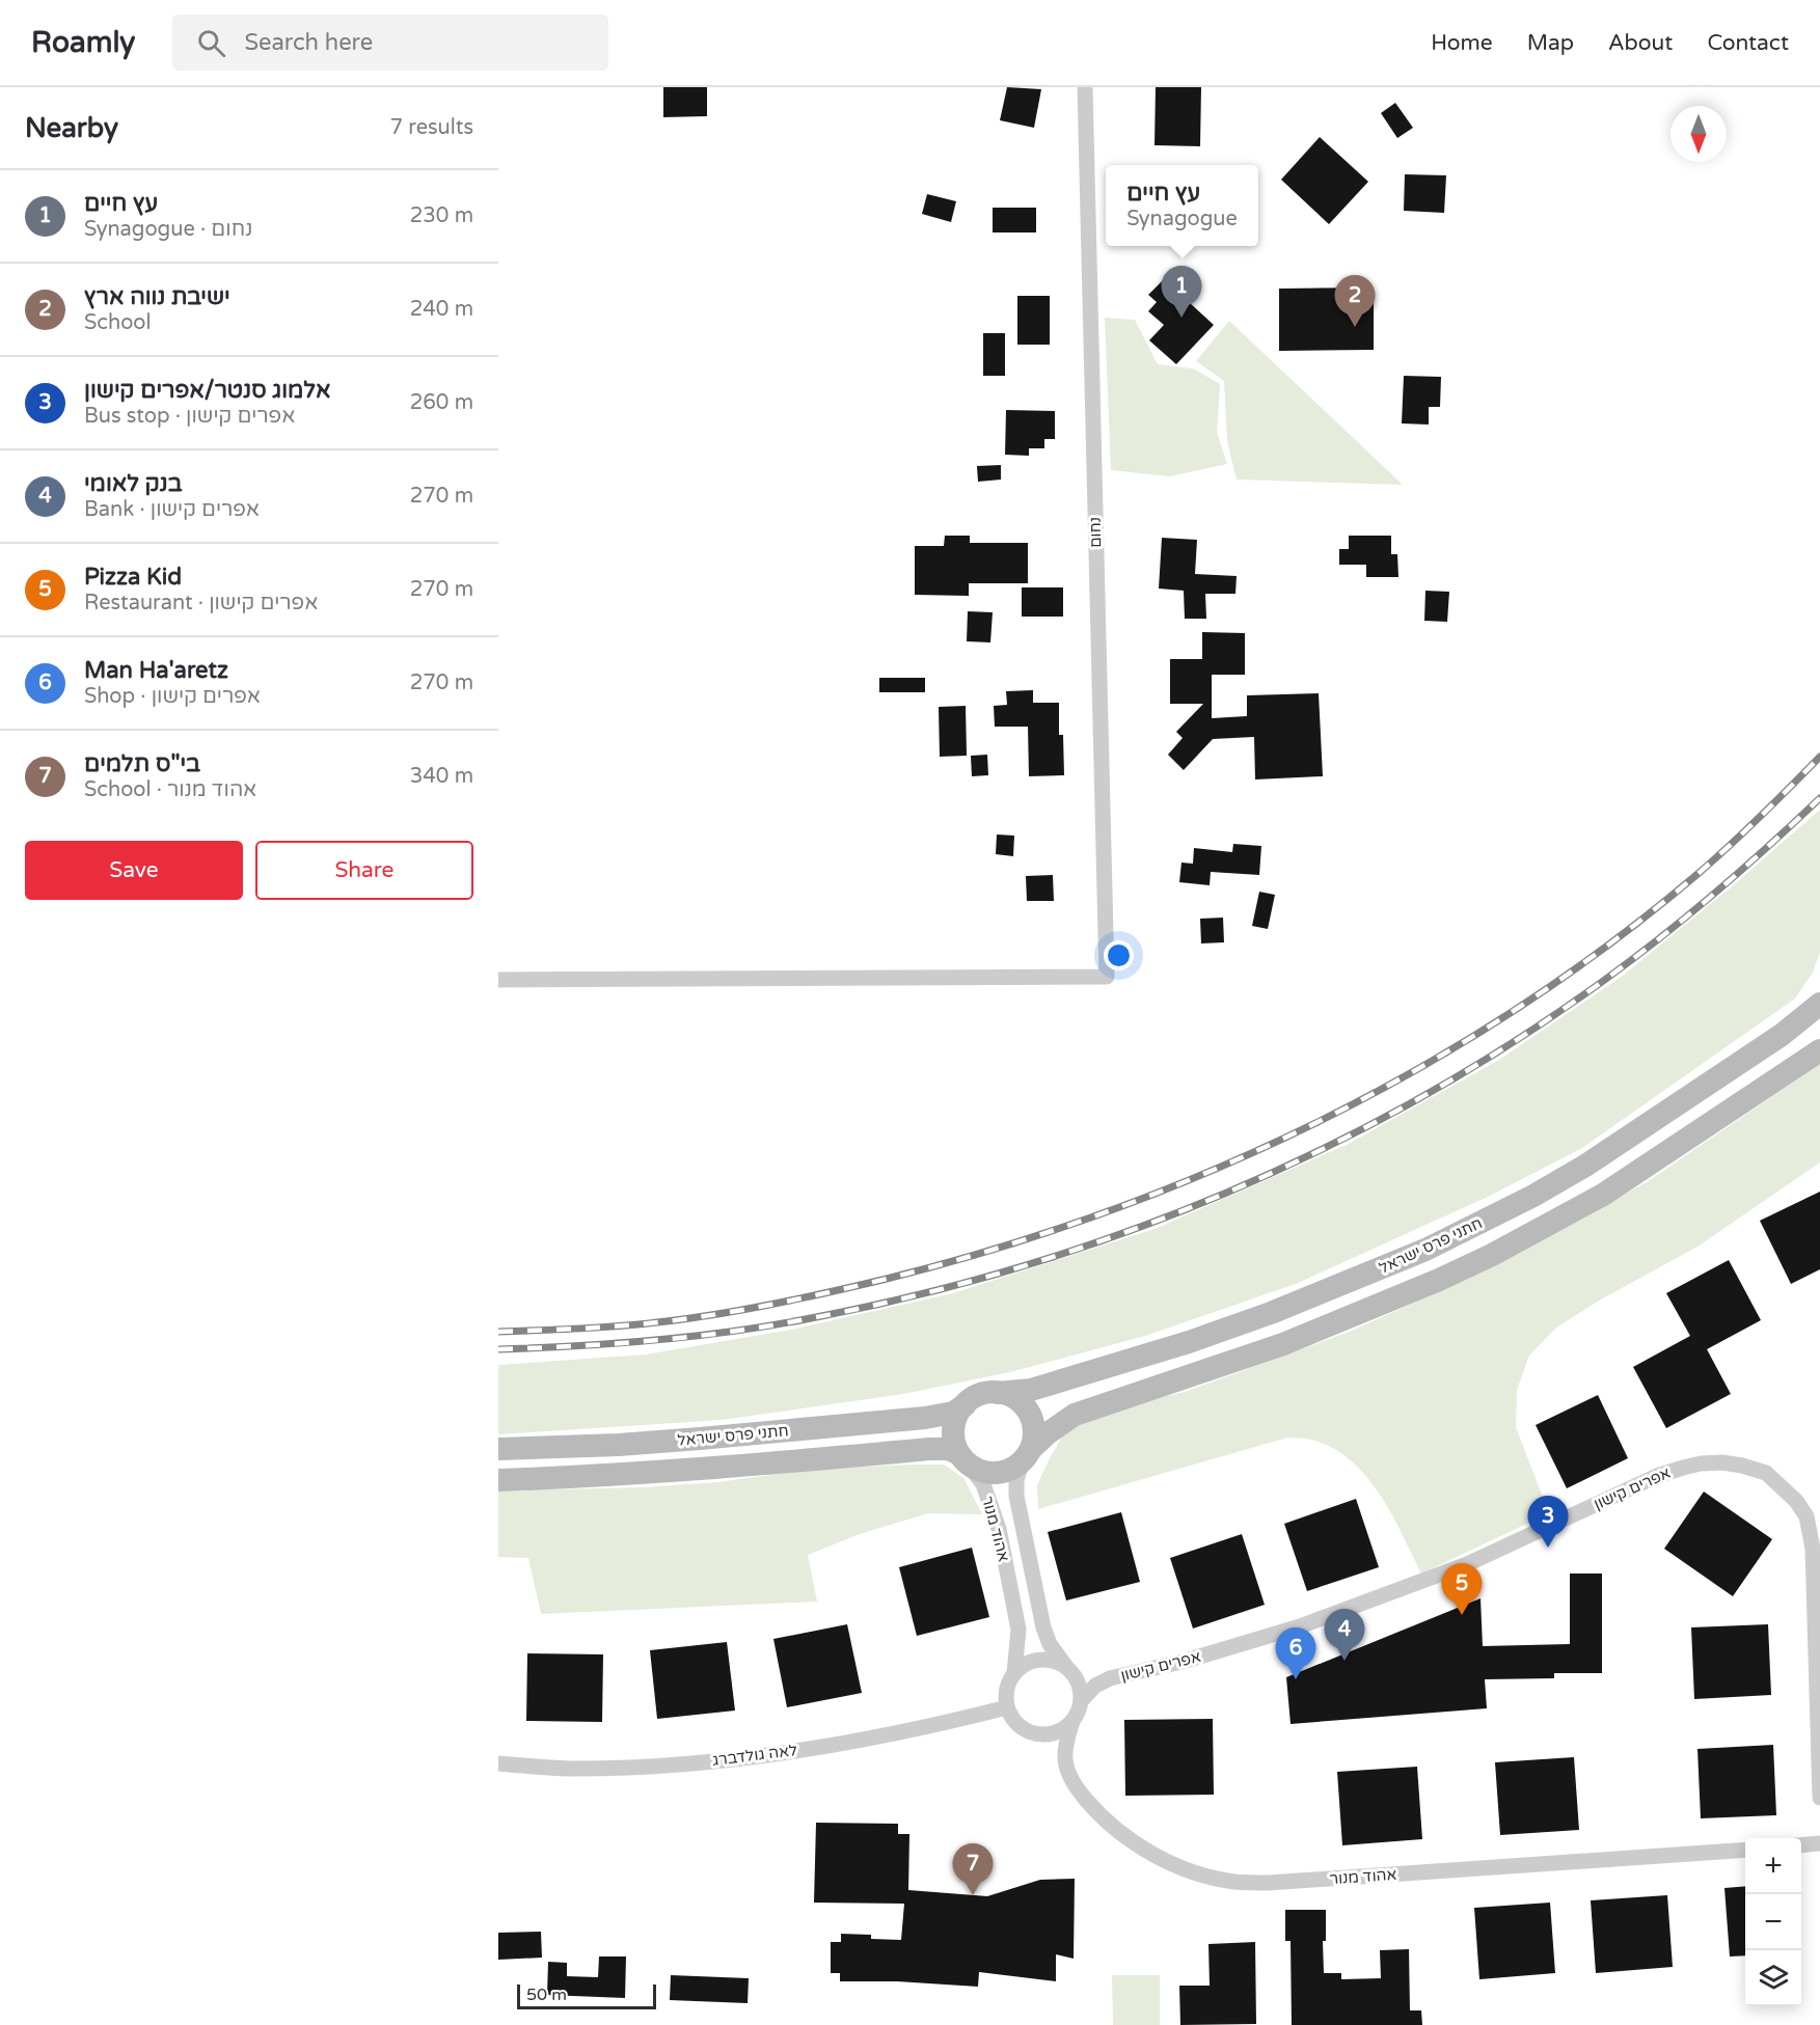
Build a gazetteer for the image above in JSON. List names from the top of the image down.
{
  "streets": {
    "main road": ["חתני פרס ישראל"],
    "street": [
      "נחום",
      "אפרים קישון",
      "אהוד מנור",
      "לאה גולדברג"
    ]
  },
  "crossings": [
    ["חתני פרס ישראל", "אהוד מנור"],
    ["אפרים קישון", "אהוד מנור"],
    ["אפרים קישון", "לאה גולדברג"],
    ["אהוד מנור", "לאה גולדברג"]
  ],
  "scale_bar": "50 m",
  "north": "bottom",
  "page": {
    "header": "Roamly",
    "search": "Search here",
    "nav": [
      "Home",
      "Map",
      "About",
      "Contact"
    ],
    "heading": ["Nearby", "7 results"],
    "popup": ["עץ חיים", "Synagogue"],
    "list": [
      {
        "mark": "1",
        "name": "עץ חיים",
        "note": "Synagogue · נחום",
        "value": "230 m"
      },
      {
        "mark": "2",
        "name": "ישיבת נווה ארץ",
        "note": "School",
        "value": "240 m"
      },
      {
        "mark": "3",
        "name": "אלמוג סנטר/אפרים קישון",
        "note": "Bus stop · אפרים קישון",
        "value": "260 m"
      },
      {
        "mark": "4",
        "name": "בנק לאומי",
        "note": "Bank · אפרים קישון",
        "value": "270 m"
      },
      {
        "mark": "5",
        "name": "Pizza Kid",
        "note": "Restaurant · אפרים קישון",
        "value": "270 m"
      },
      {
        "mark": "6",
        "name": "Man Ha'aretz",
        "note": "Shop · אפרים קישון",
        "value": "270 m"
      },
      {
        "mark": "7",
        "name": "בי\"ס תלמים",
        "note": "School · אהוד מנור",
        "value": "340 m"
      }
    ],
    "pins": [
      "1",
      "2",
      "3",
      "5",
      "4",
      "6",
      "7"
    ],
    "buttons": ["Save", "Share"],
    "map_buttons": ["+", "−"],
    "scale": "50 m"
  }
}
